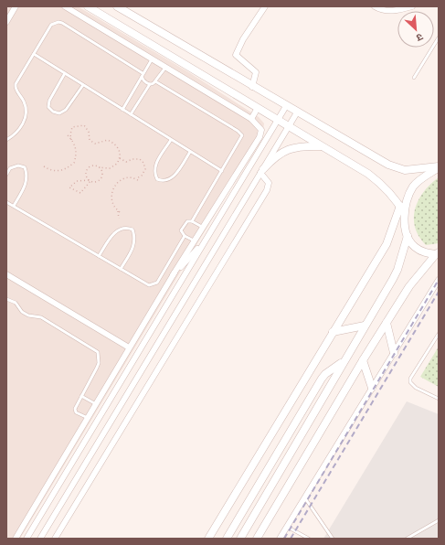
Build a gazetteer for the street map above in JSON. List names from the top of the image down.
{
  "north": "bottom right"
}
